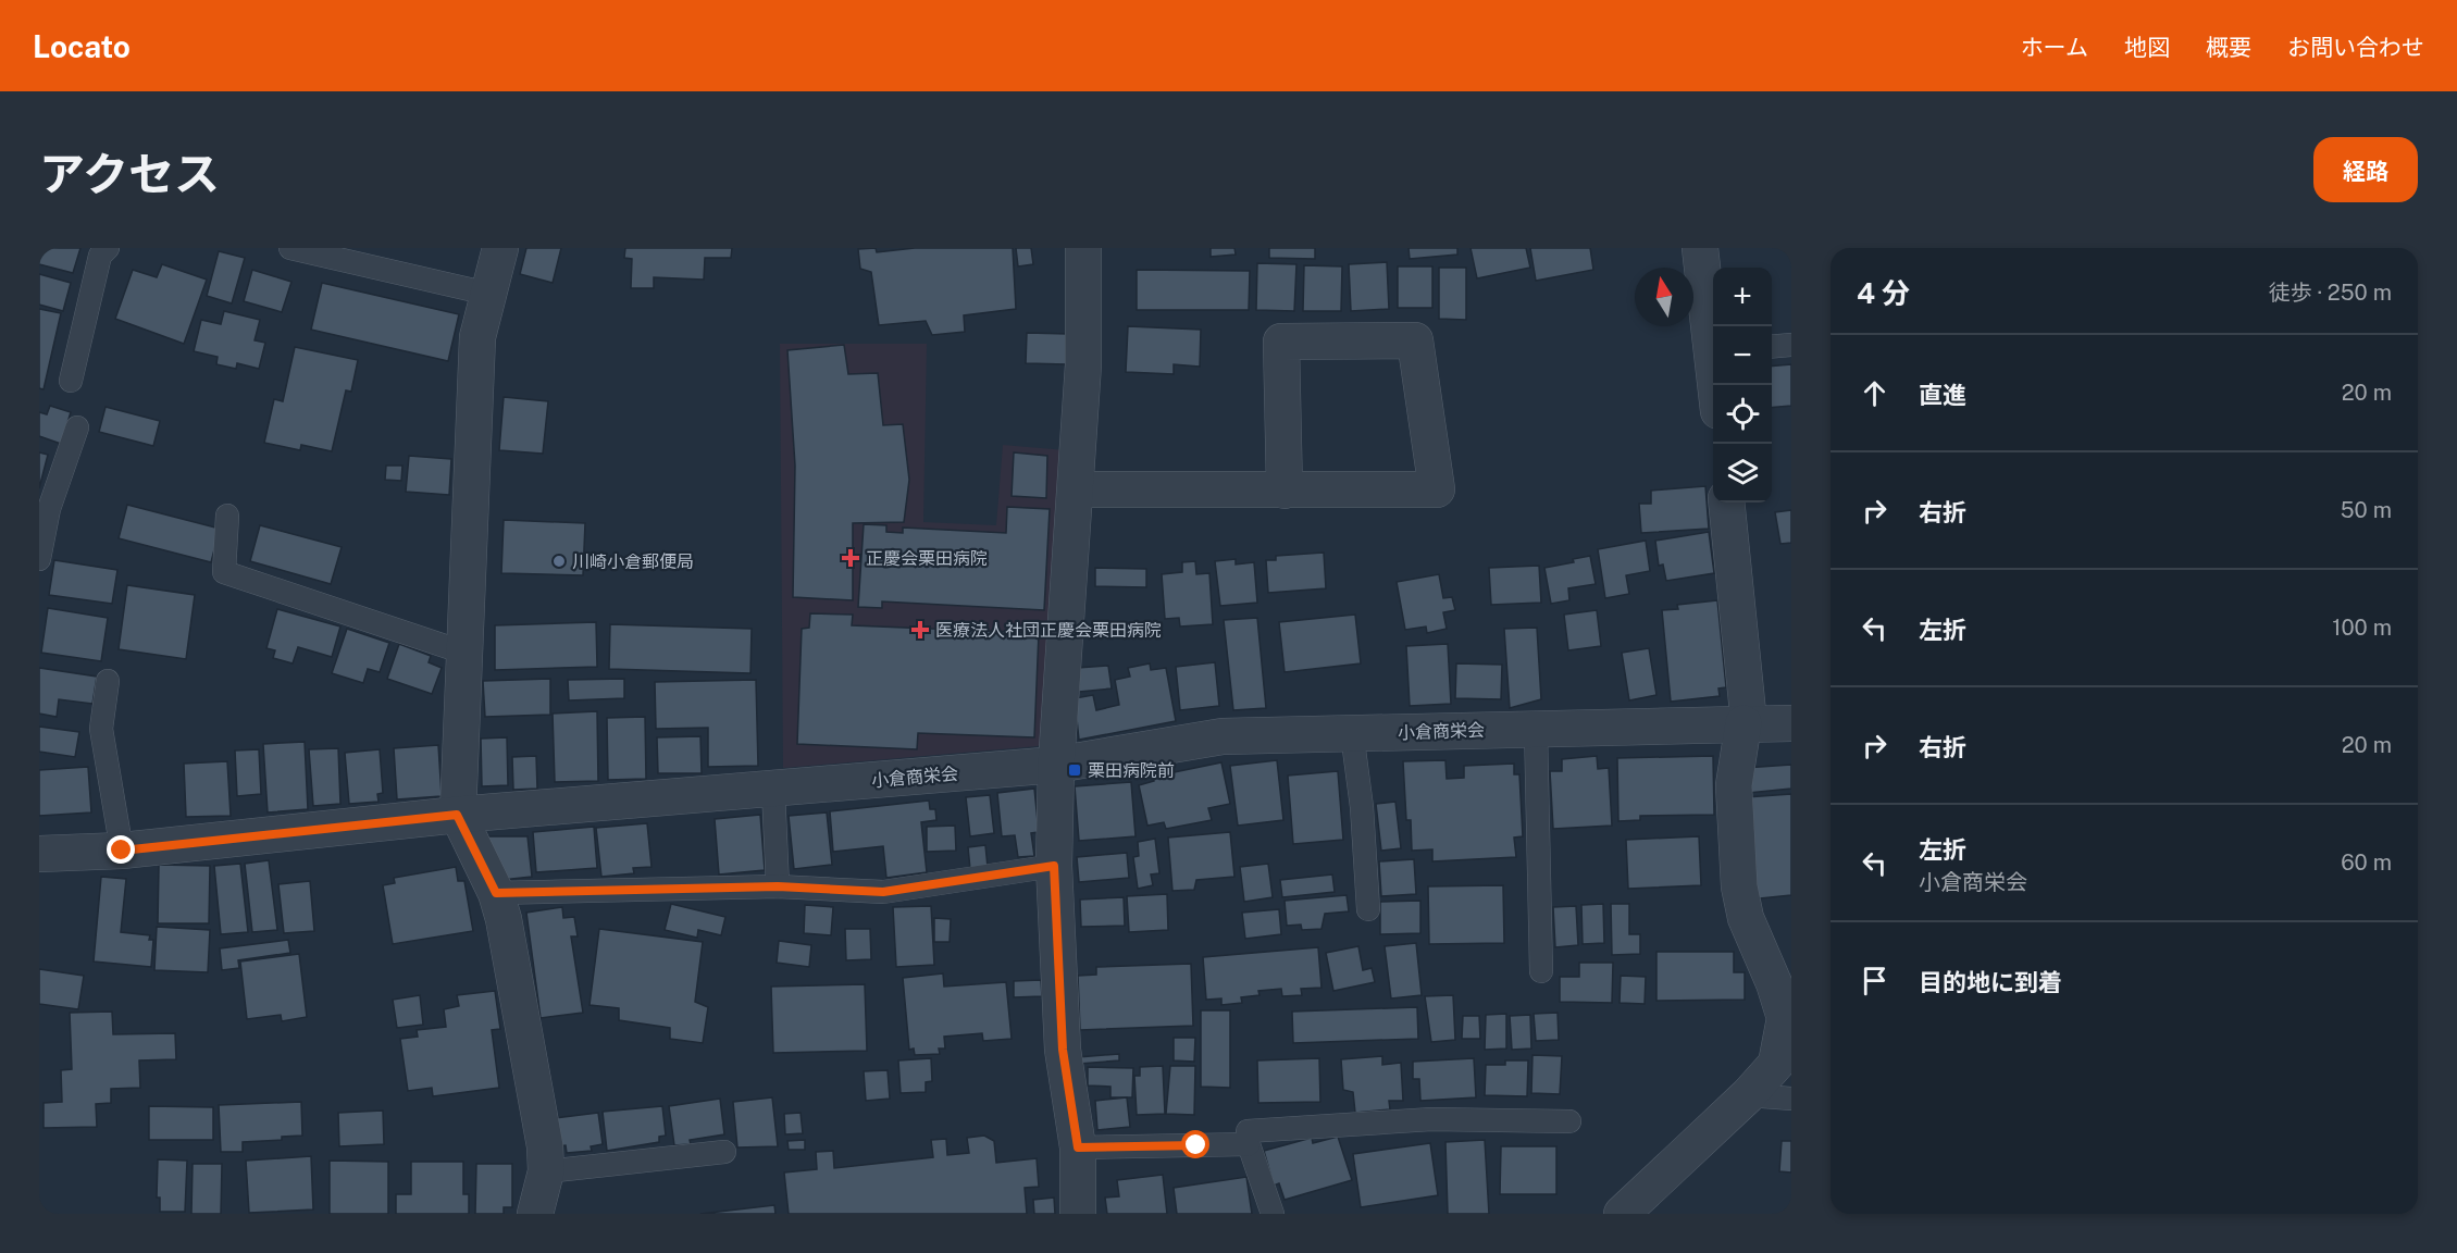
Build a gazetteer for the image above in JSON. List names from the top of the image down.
{
  "streets": {
    "street": ["小倉商栄会"]
  },
  "places": {
    "health": ["正慶会栗田病院", "医療法人社団正慶会栗田病院"],
    "other": ["川崎小倉郵便局"],
    "transit": ["栗田病院前"]
  },
  "north": "top",
  "page": {
    "header": "Locato",
    "nav": [
      "ホーム",
      "地図",
      "概要",
      "お問い合わせ"
    ],
    "title": "アクセス",
    "buttons": "経路",
    "heading": ["4 分", "徒歩 · 250 m"],
    "map_buttons": ["+", "−"],
    "list": [
      ["直進", "20 m"],
      ["右折", "50 m"],
      ["左折", "100 m"],
      ["右折", "20 m"],
      ["左折", "小倉商栄会", "60 m"],
      "目的地に到着"
    ]
  }
}
